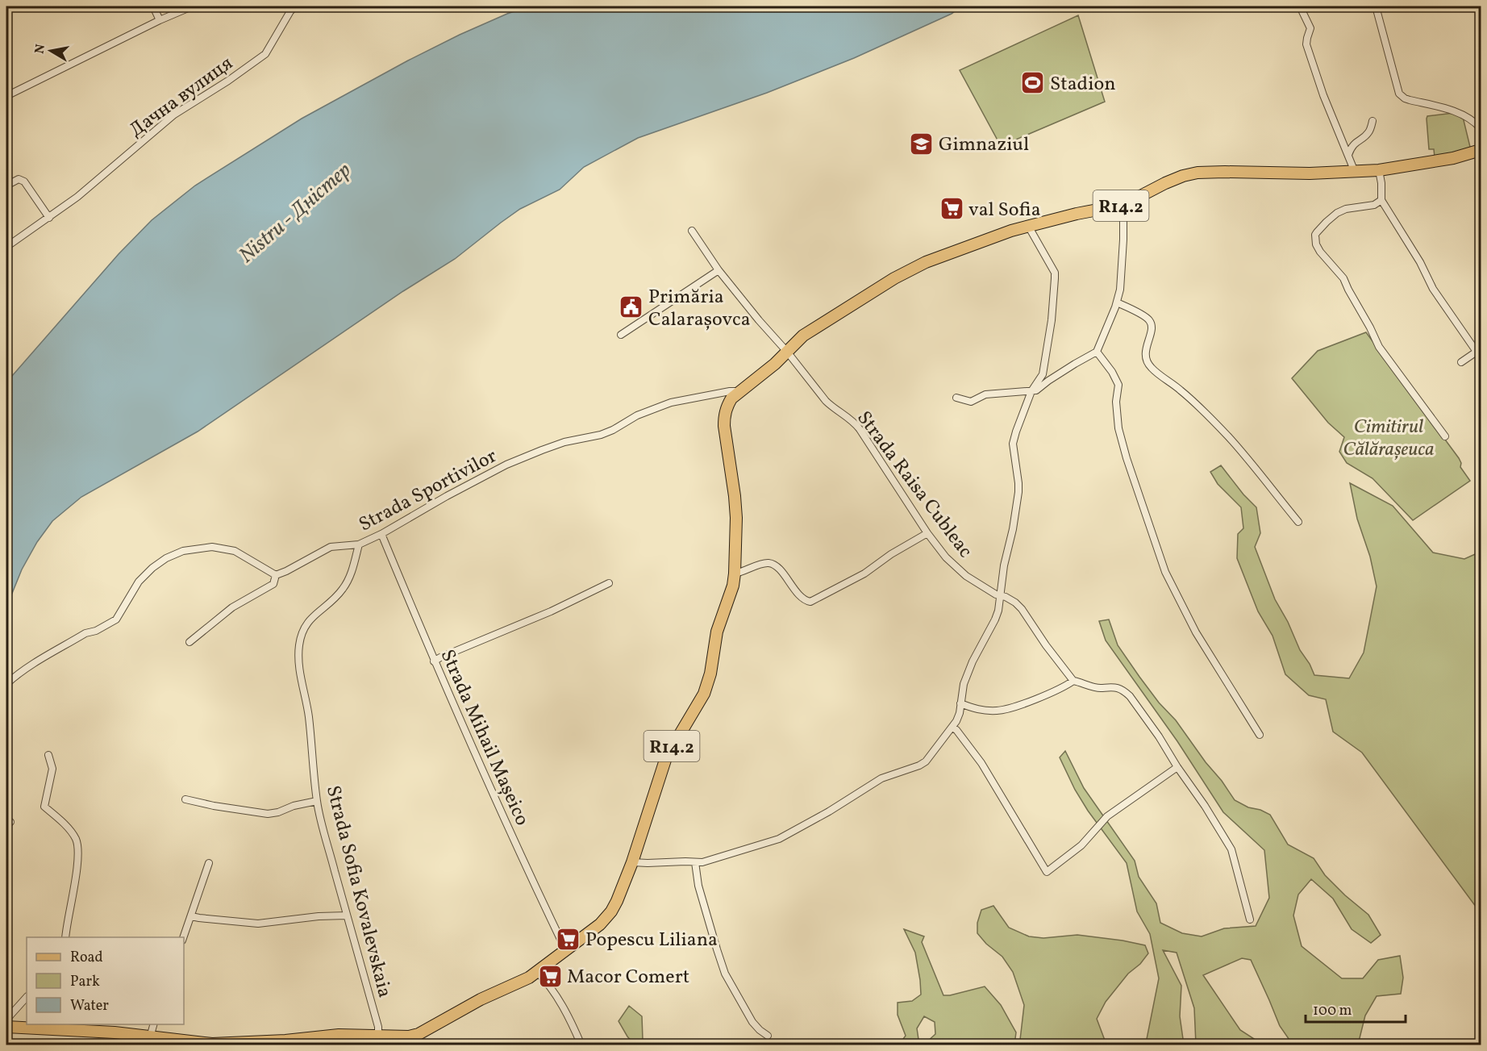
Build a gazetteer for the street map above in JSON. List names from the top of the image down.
{
  "streets": {
    "main road": ["R14.2"],
    "street": [
      "Дачна вулиця",
      "Strada Raisa Cubleac",
      "Strada Sportivilor",
      "Strada Mihail Mașeico",
      "Strada Sofia Kovalevskaia"
    ]
  },
  "crossings": [
    ["R14.2", "Strada Raisa Cubleac"],
    ["R14.2", "Strada Sportivilor"],
    ["R14.2", "Strada Mihail Mașeico"],
    ["R14.2", "Strada Sofia Kovalevskaia"],
    ["Strada Sportivilor", "Strada Mihail Mașeico"],
    ["Strada Sportivilor", "Strada Sofia Kovalevskaia"]
  ],
  "water": ["Nistru - Дністер"],
  "parks": ["Cimitirul Călărașeuca"],
  "places": {
    "sports": ["Stadion"],
    "school or university": ["Gimnaziul"],
    "supermarket": ["val Sofia", "Popescu Liliana", "Macor Comert"],
    "public building": ["Primăria Calarașovca"]
  },
  "legend": ["Road", "Park", "Water"],
  "scale_bar": "100 m",
  "north": "left"
}
